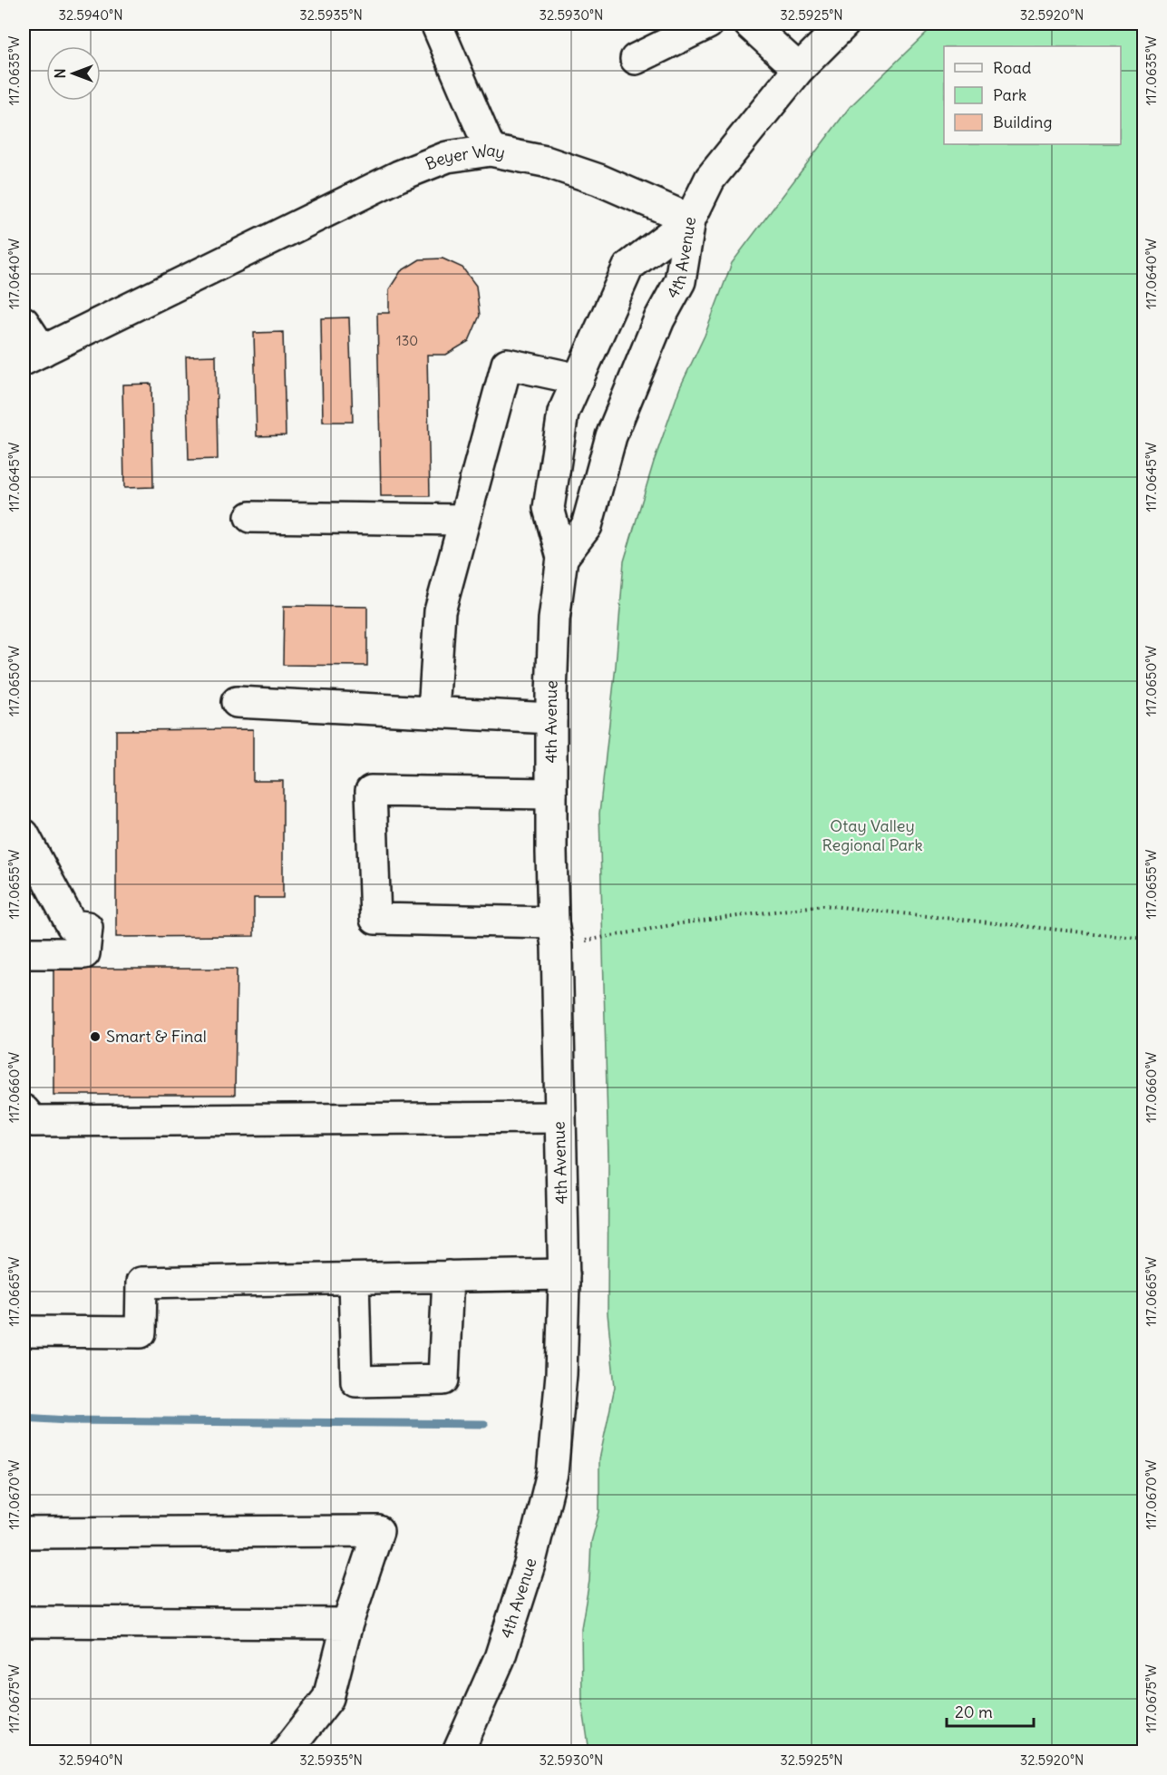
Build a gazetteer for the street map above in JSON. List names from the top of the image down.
{
  "streets": {
    "main road": ["Beyer Way", "4th Avenue"]
  },
  "crossings": [
    ["Beyer Way", "4th Avenue"]
  ],
  "parks": ["Otay Valley Regional Park"],
  "places": ["Smart & Final"],
  "house_numbers": ["130"],
  "legend": ["Road", "Park", "Building"],
  "scale_bar": "20 m",
  "north": "left",
  "coordinates": [
    "32.5940°N",
    "32.5935°N",
    "32.5930°N",
    "32.5925°N",
    "32.5920°N",
    "117.0635°W",
    "117.0640°W",
    "117.0645°W",
    "117.0650°W",
    "117.0655°W",
    "117.0660°W",
    "117.0665°W",
    "117.0670°W",
    "117.0675°W"
  ]
}
